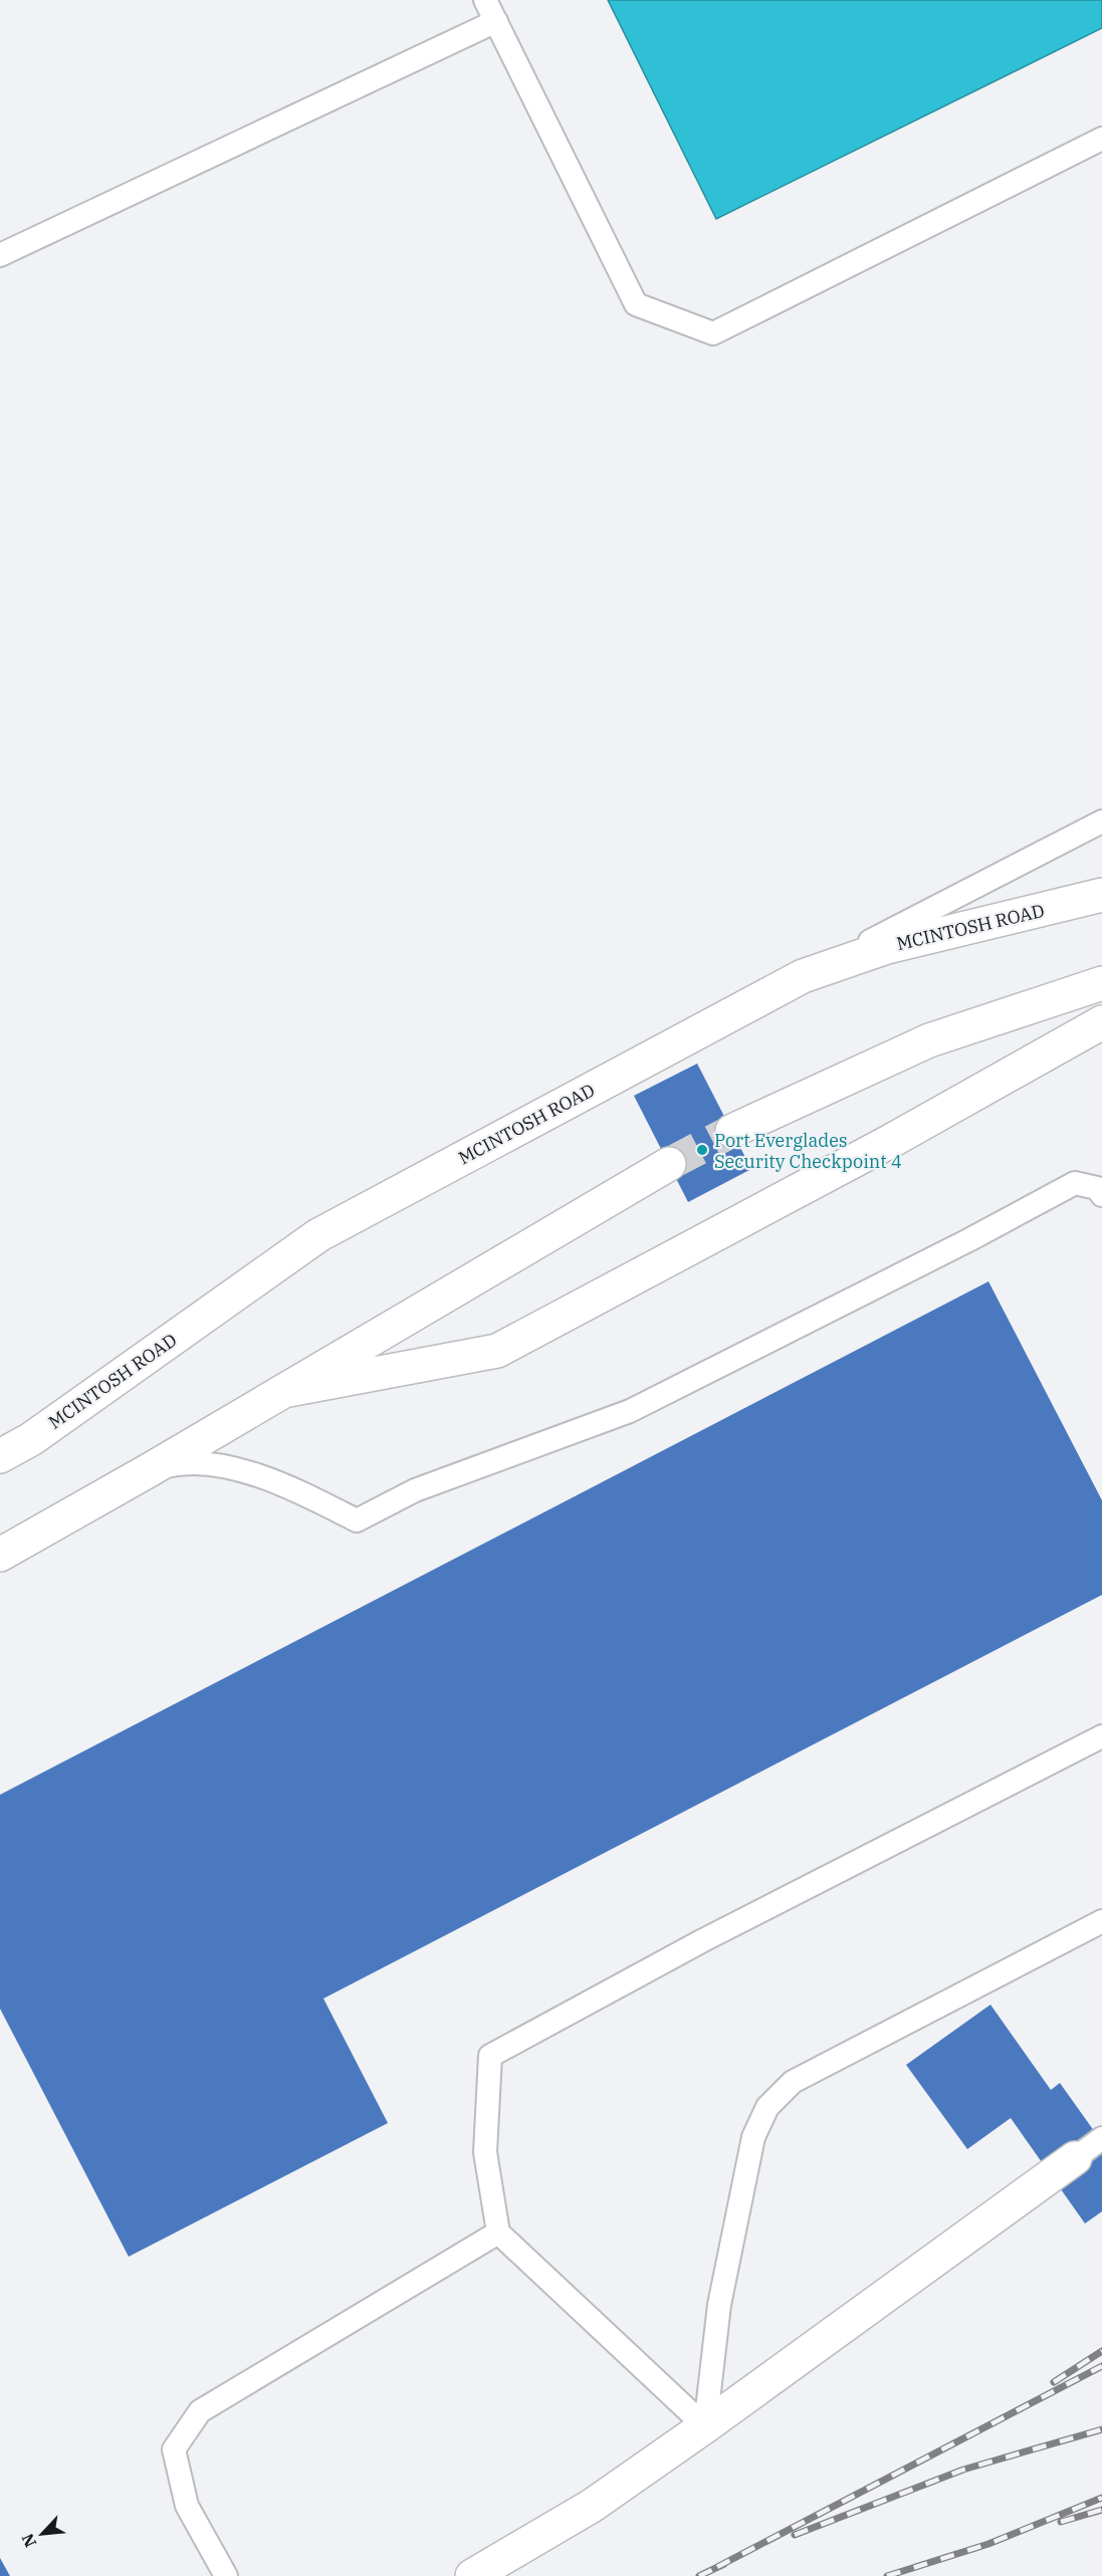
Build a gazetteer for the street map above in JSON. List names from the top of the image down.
{
  "streets": {
    "street": ["MCINTOSH ROAD"]
  },
  "places": ["Port Everglades Security Checkpoint 4"],
  "north": "bottom left"
}
